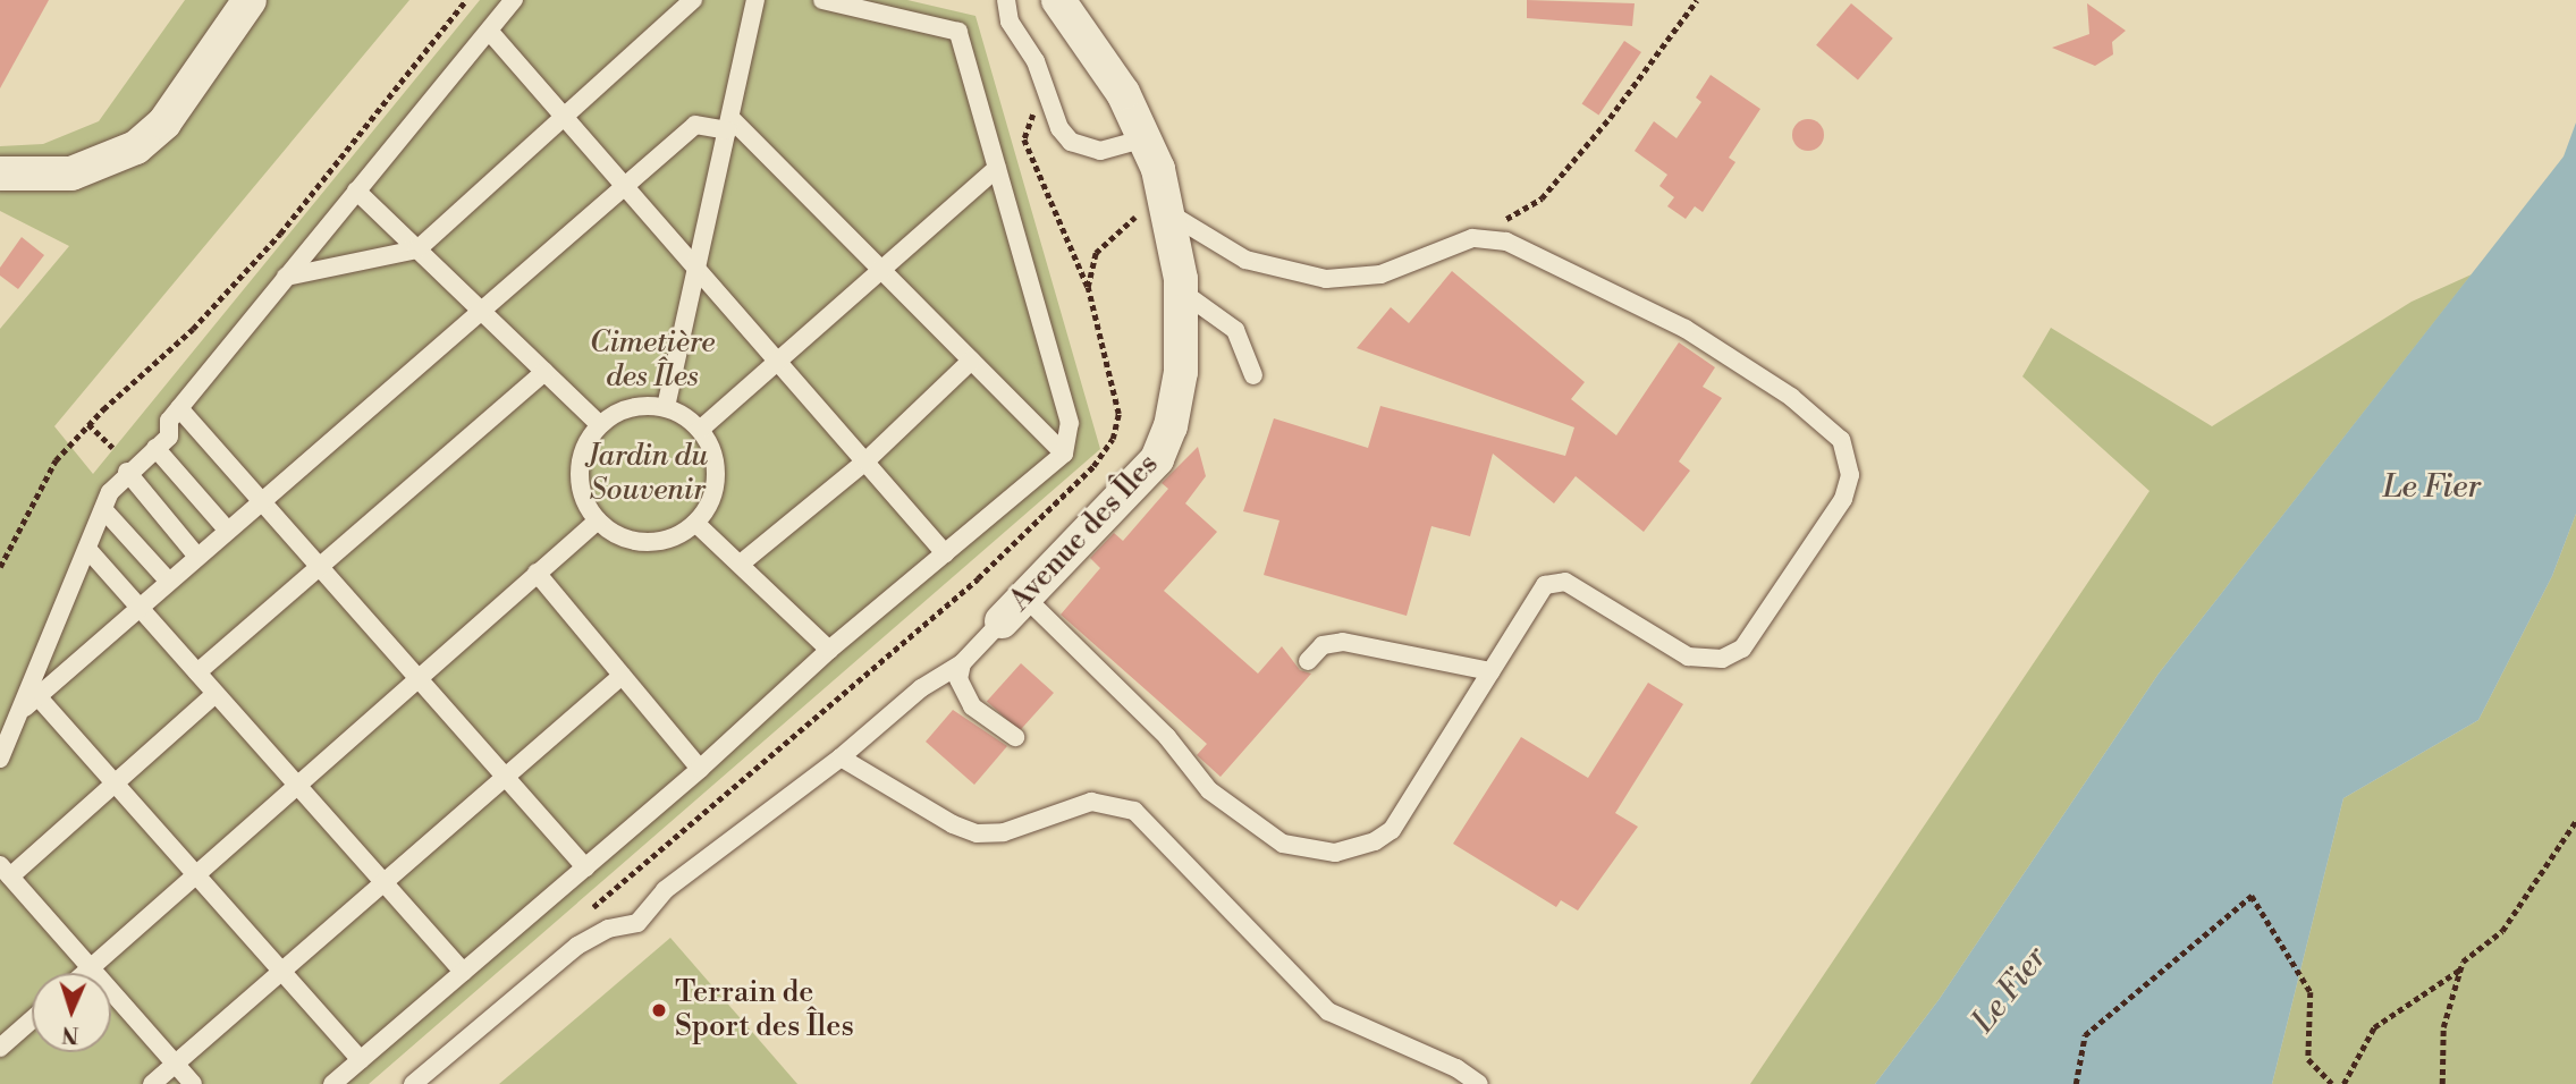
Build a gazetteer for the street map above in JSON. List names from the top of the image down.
{
  "streets": {
    "street": ["Avenue des Îles"]
  },
  "water": ["Le Fier"],
  "parks": ["Cimetière des Îles", "Jardin du Souvenir"],
  "places": ["Terrain de Sport des Îles"],
  "north": "bottom"
}
